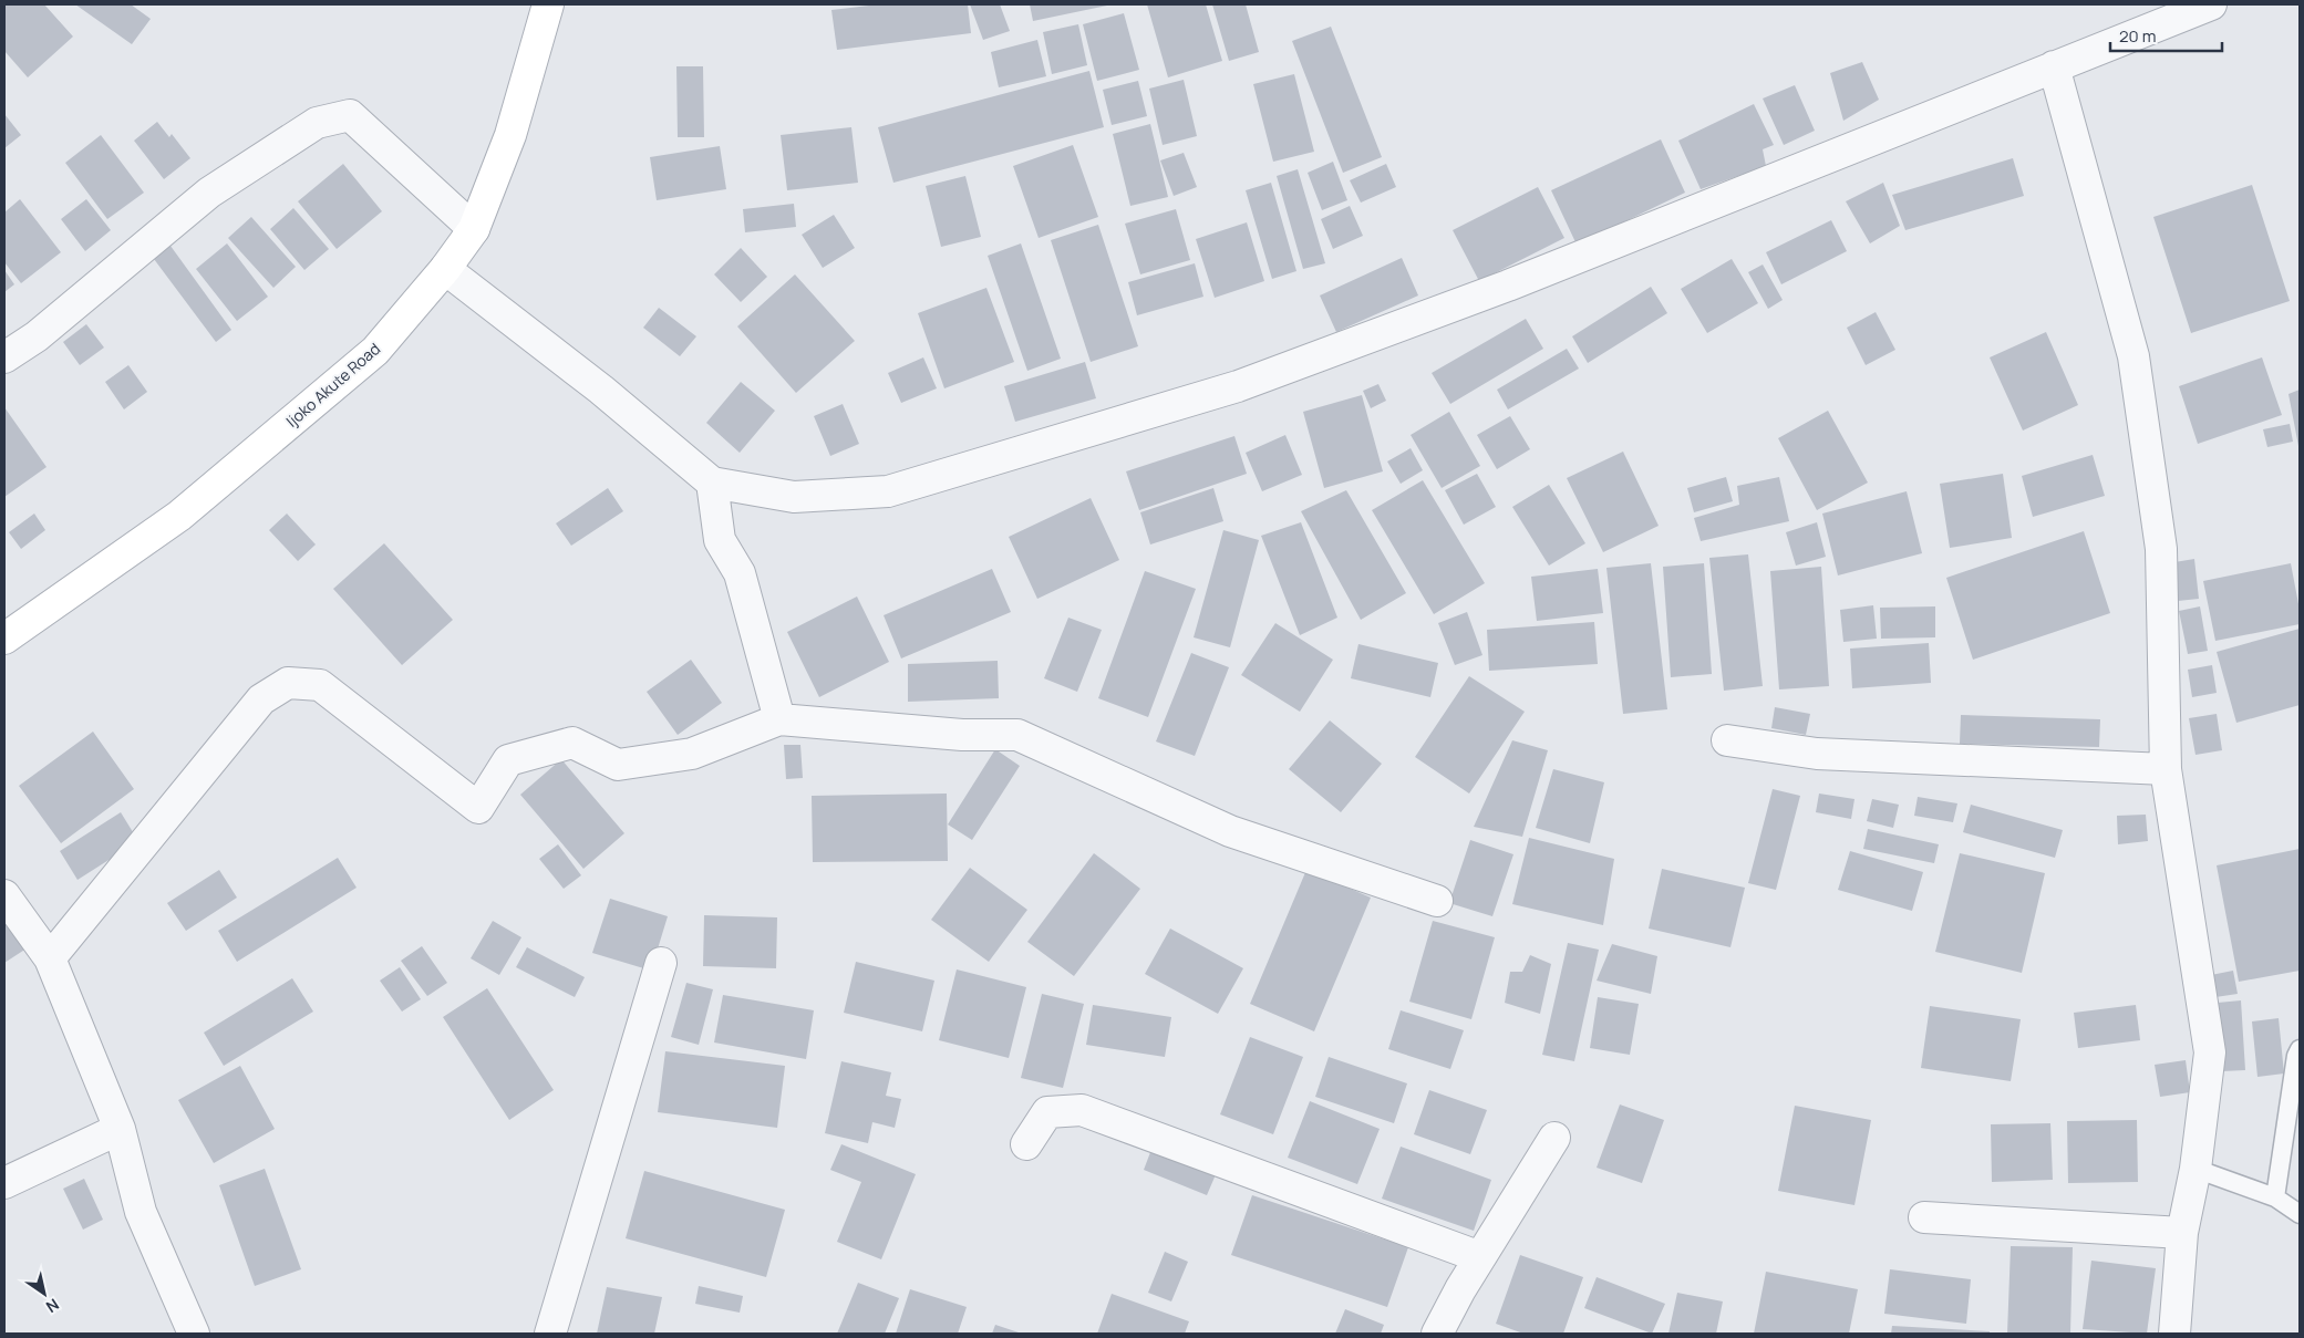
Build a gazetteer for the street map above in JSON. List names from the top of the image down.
{
  "streets": {
    "main road": ["Ijoko Akute Road"]
  },
  "scale_bar": "20 m",
  "north": "bottom right"
}
